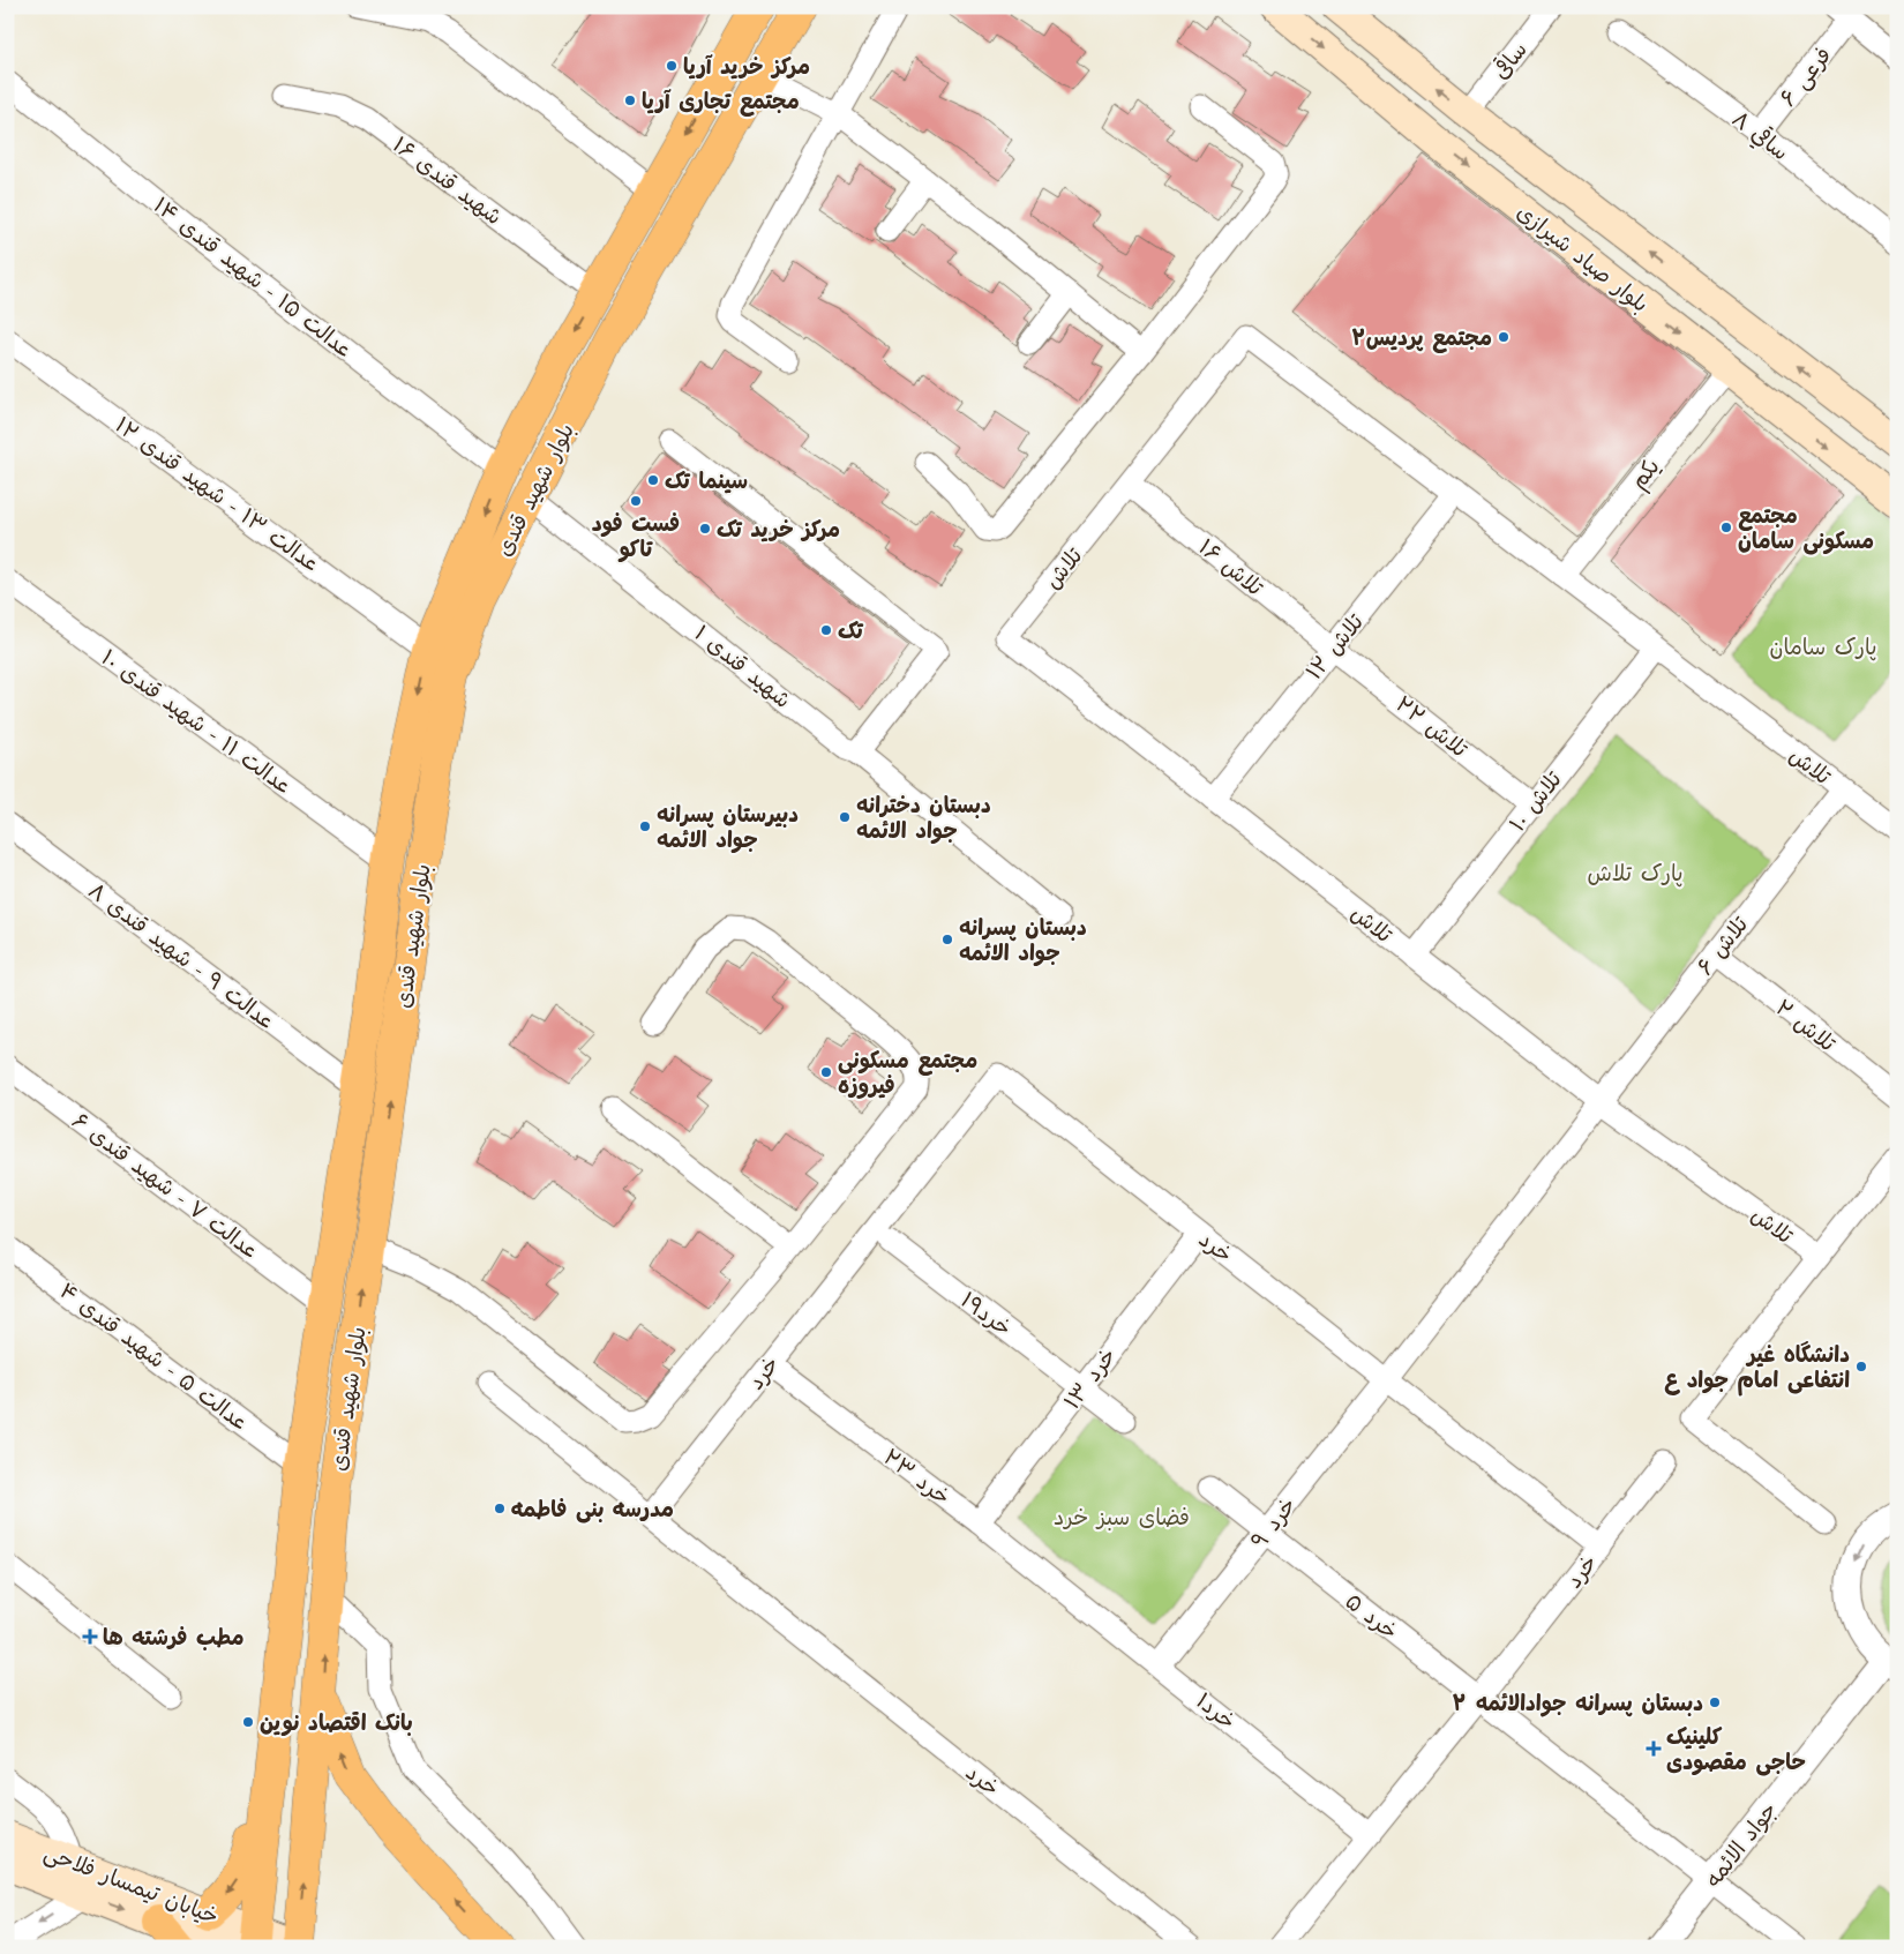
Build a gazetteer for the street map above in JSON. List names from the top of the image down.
{
  "streets": {
    "main road": ["بلوار صیاد شیرازی", "بلوار شهید قندی", "خیابان تیمسار فلاحی"],
    "street": [
      "ساقی",
      "فرعی ۶",
      "ساقي ۸",
      "شهید قندی ۱۶",
      "عدالت ۱۵ - شهید قندی ۱۴",
      "یکم",
      "عدالت ۱۳ - شهید قندی ۱۲",
      "تلاش ۱۶",
      "تلاش",
      "تلاش ۱۲",
      "شهيد قندی ۱",
      "عدالت ۱۱ - شهید قندی ۱۰",
      "تلاش ۲۲",
      "تلاش ۱۰",
      "تلاش ۶",
      "عدالت ۹ - شهید قندی ۸",
      "تلاش ۲",
      "عدالت ۷ - شهید قندی ۶",
      "خرد",
      "خرد۱۹",
      "عدالت ۵ - شهید قندی ۴",
      "خرد ۱۳",
      "خرد ۲۳",
      "خرد ۹",
      "خرد ۵",
      "خرد۱",
      "جواد الائمه"
    ]
  },
  "crossings": [
    ["ساقی", "بلوار صیاد شیرازی"],
    ["فرعی ۶", "ساقي ۸"],
    ["شهید قندی ۱۶", "بلوار شهید قندی"],
    ["بلوار صیاد شیرازی", "یکم"],
    ["عدالت ۱۵ - شهید قندی ۱۴", "بلوار شهید قندی"],
    ["یکم", "تلاش"],
    ["بلوار شهید قندی", "عدالت ۱۳ - شهید قندی ۱۲"],
    ["بلوار شهید قندی", "شهيد قندی ۱"],
    ["بلوار شهید قندی", "عدالت ۱۱ - شهید قندی ۱۰"],
    ["بلوار شهید قندی", "عدالت ۹ - شهید قندی ۸"],
    ["بلوار شهید قندی", "عدالت ۷ - شهید قندی ۶"],
    ["بلوار شهید قندی", "عدالت ۵ - شهید قندی ۴"],
    ["بلوار شهید قندی", "خیابان تیمسار فلاحی"],
    ["تلاش ۱۶", "تلاش"],
    ["تلاش ۱۶", "تلاش ۱۲"],
    ["تلاش ۱۶", "تلاش ۲۲"],
    ["تلاش", "تلاش ۱۲"],
    ["تلاش", "تلاش ۱۰"],
    ["تلاش", "تلاش ۶"],
    ["تلاش ۱۲", "تلاش ۲۲"],
    ["تلاش ۲۲", "تلاش ۱۰"],
    ["تلاش ۶", "تلاش ۲"],
    ["خرد", "خرد ۱۳"],
    ["خرد", "خرد ۲۳"],
    ["خرد", "خرد ۹"],
    ["خرد", "خرد ۵"],
    ["خرد", "خرد۱"],
    ["خرد۱۹", "خرد ۱۳"],
    ["خرد ۱۳", "خرد ۲۳"],
    ["خرد ۲۳", "خرد۱"],
    ["خرد ۹", "خرد ۵"],
    ["خرد ۹", "خرد۱"]
  ],
  "parks": ["پارک سامان", "پارک تلاش", "فضای سبز خرد"],
  "places": {
    "other": [
      "مرکز خرید آریا",
      "مجتمع تجاری آریا",
      "مجتمع پردیس۲",
      "سینما تک",
      "فست فود تاکو",
      "مجتمع مسکونی سامان",
      "مرکز خرید تک",
      "تک",
      "دبستان دخترانه جواد الائمه",
      "دبیرستان پسرانه جواد الائمه",
      "دبستان پسرانه جواد الائمه",
      "مجتمع مسکونی فیروزه",
      "دانشگاه غیر انتفاعی امام جواد ع",
      "مدرسه بنی فاطمه",
      "دبستان پسرانه جوادالائمه ۲",
      "بانک اقتصاد نوین"
    ],
    "health": ["مطب فرشته ها", "کلینیک حاجی مقصودی"]
  }
}
